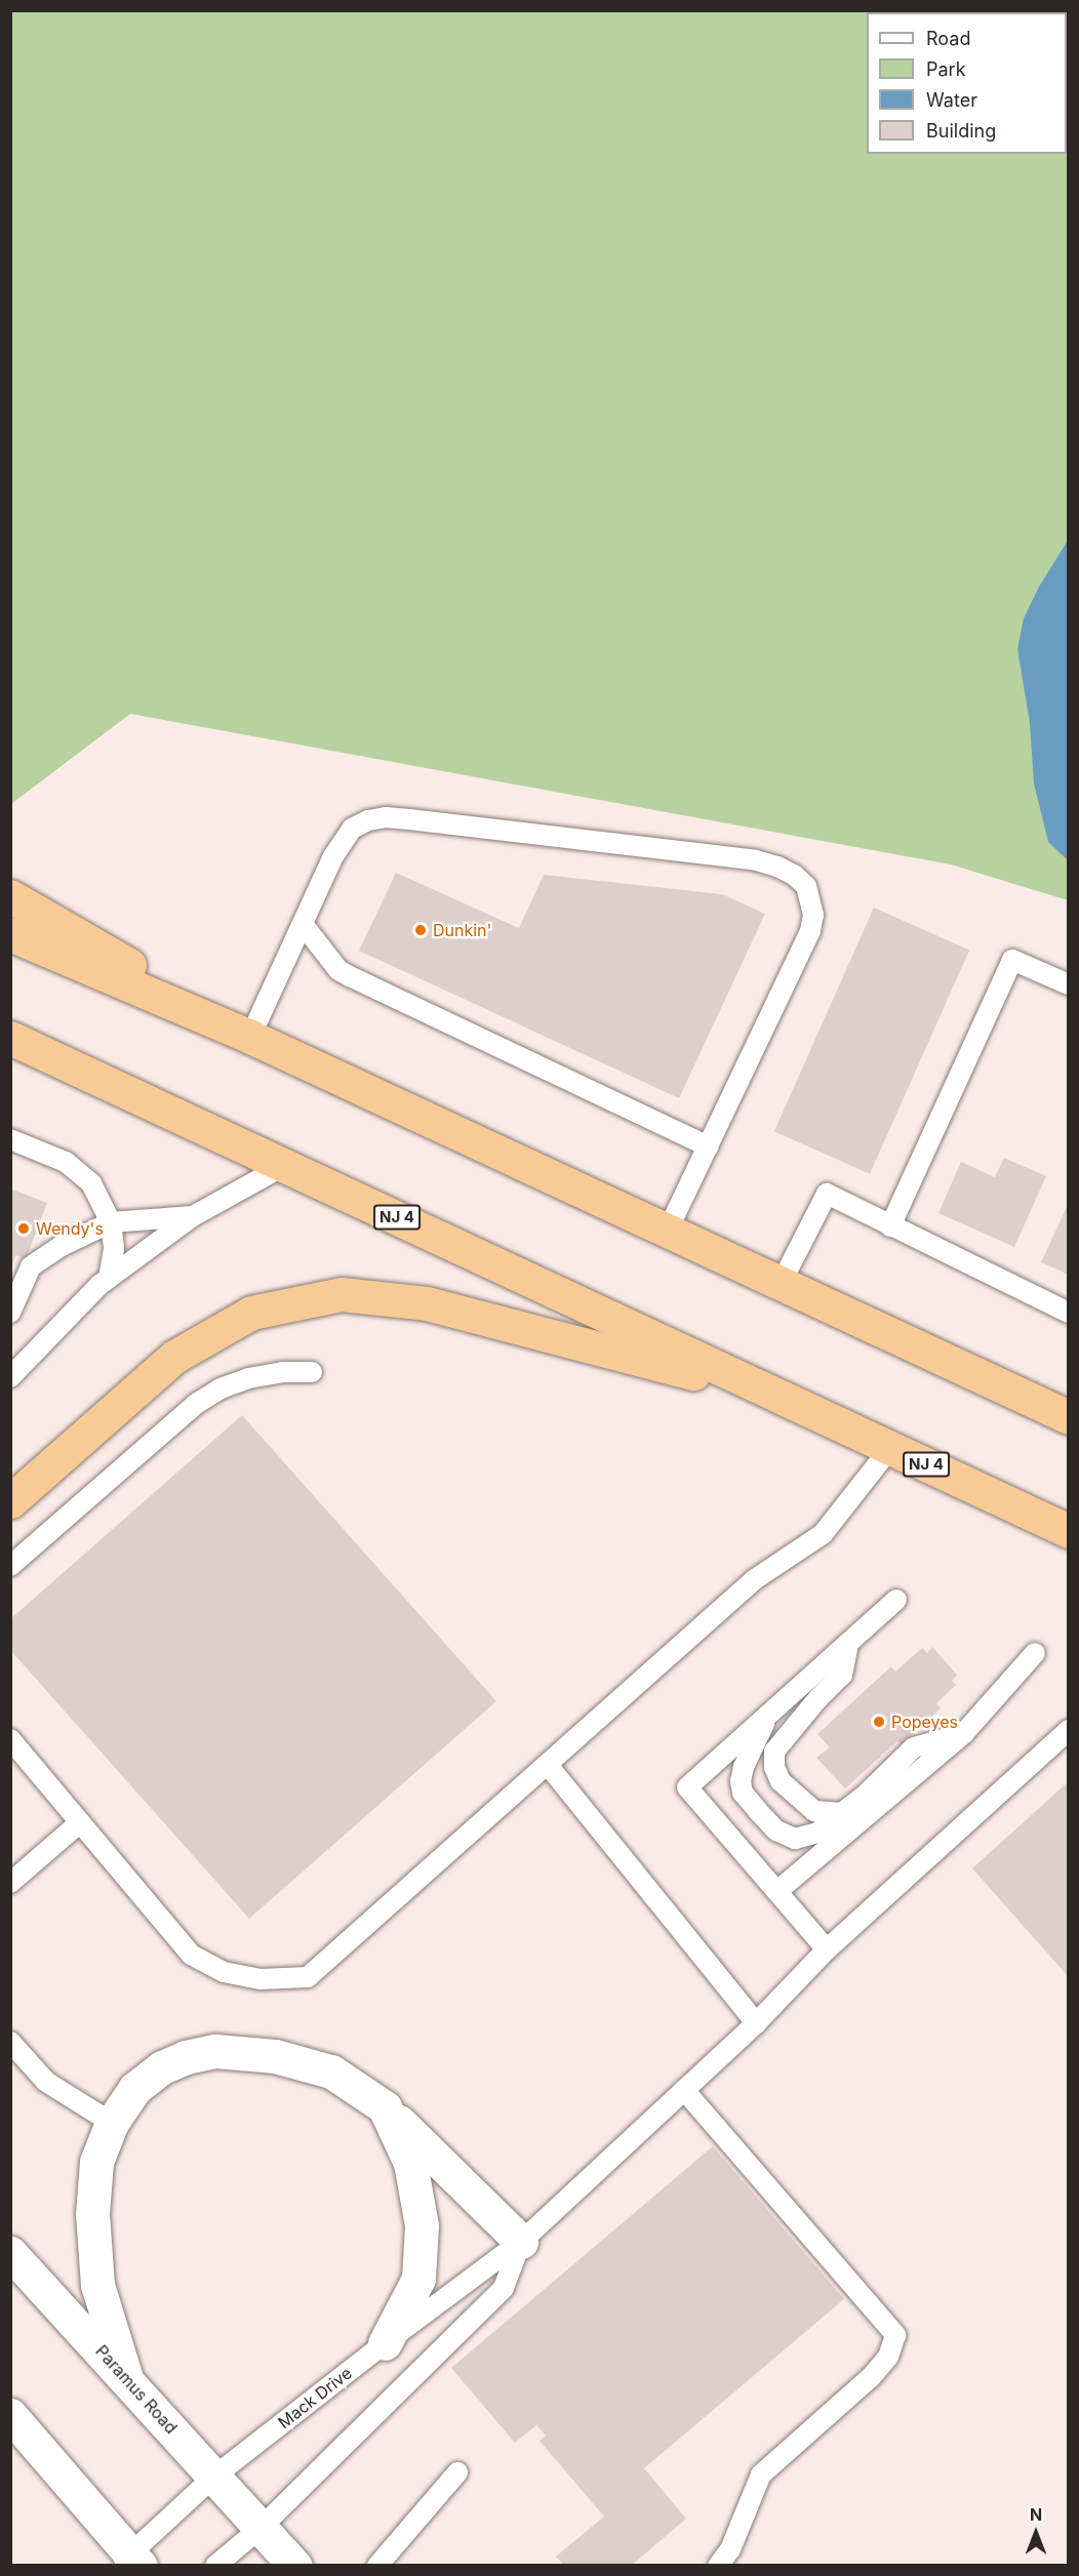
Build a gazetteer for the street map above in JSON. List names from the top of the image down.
{
  "streets": {
    "highway": ["NJ 4"],
    "main road": ["Paramus Road"],
    "lane": ["Mack Drive"]
  },
  "crossings": [
    ["Paramus Road", "Mack Drive"]
  ],
  "places": ["Dunkin'", "Wendy's", "Popeyes"],
  "legend": [
    "Road",
    "Park",
    "Water",
    "Building"
  ],
  "north": "top"
}
